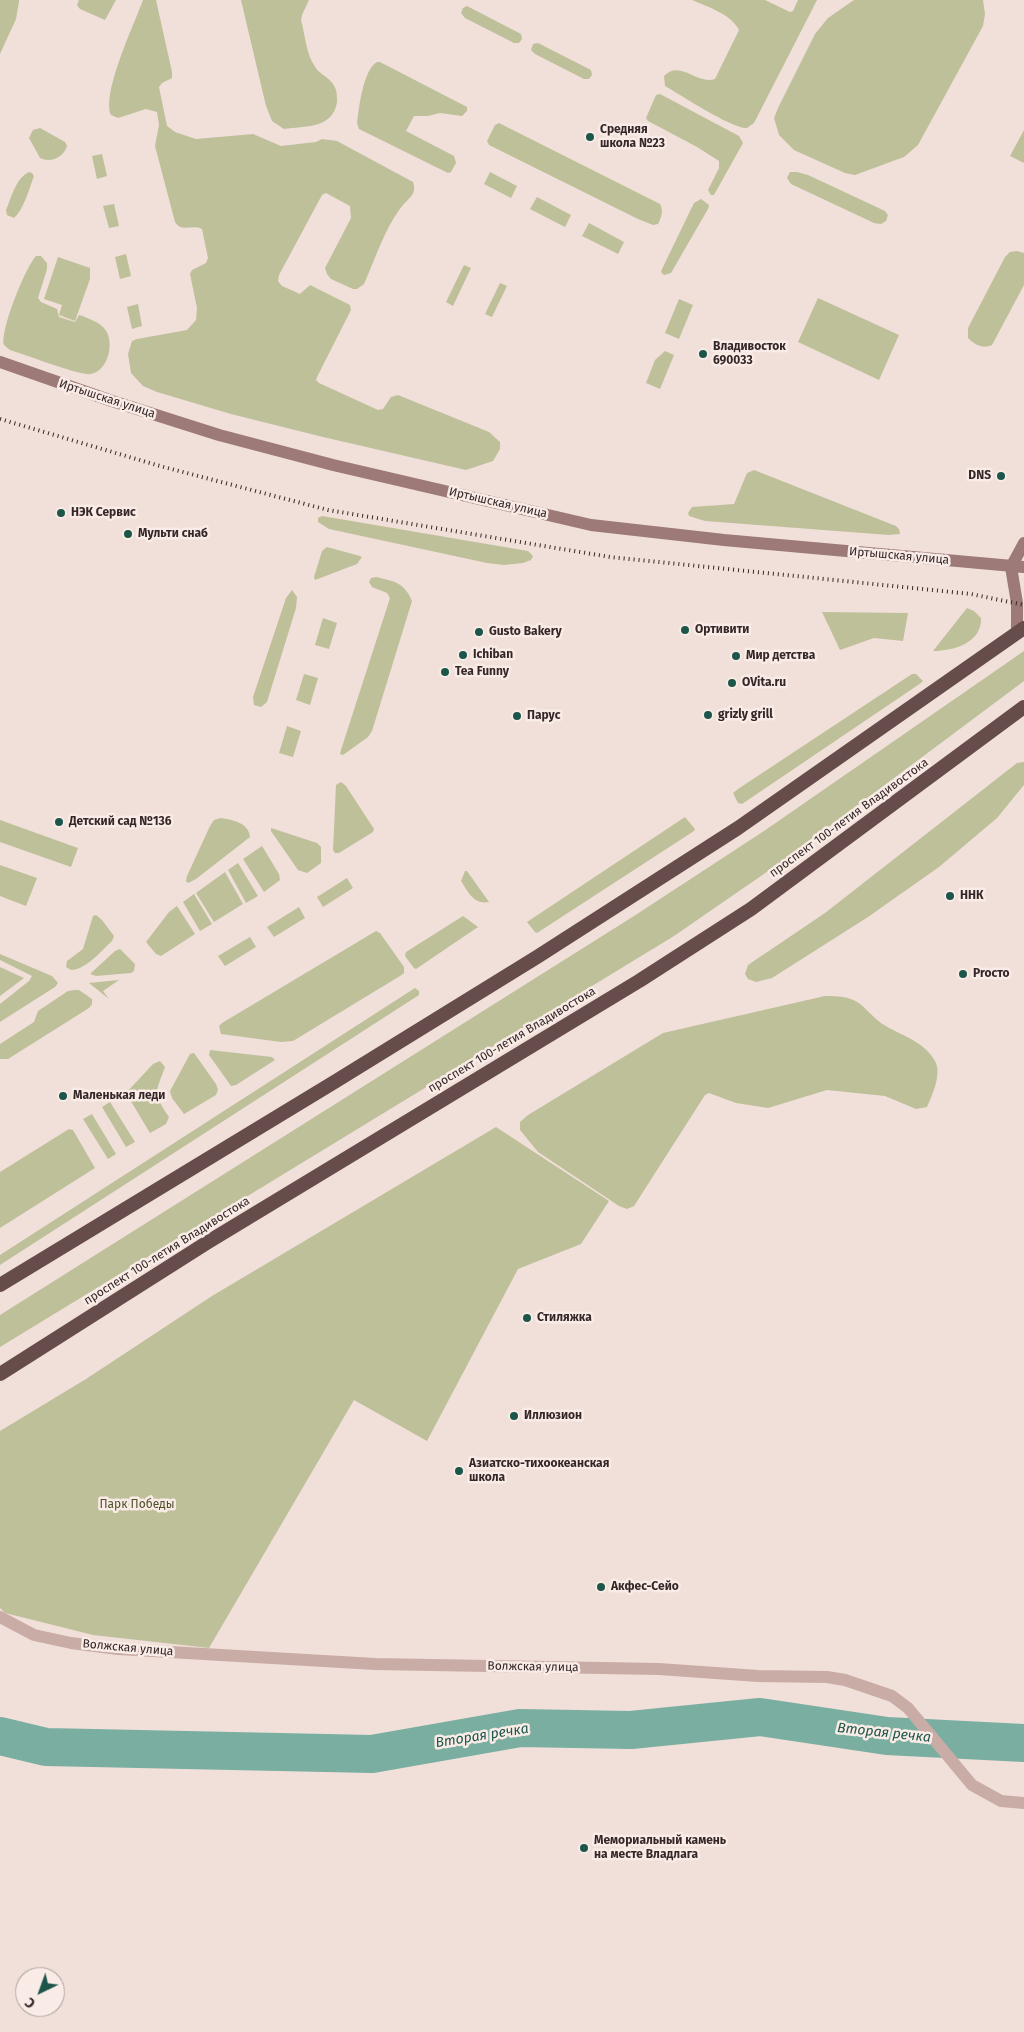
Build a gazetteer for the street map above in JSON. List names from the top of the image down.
{
  "streets": {
    "highway": ["проспект 100-летия Владивостока"],
    "main road": ["Иртышская улица"],
    "street": ["Волжская улица"]
  },
  "water": ["Вторая речка"],
  "parks": ["Парк Победы"],
  "places": [
    "Средняя школа №23",
    "Владивосток 690033",
    "DNS",
    "НЭК Сервис",
    "Мульти снаб",
    "Ортивити",
    "Gusto Bakery",
    "Ichiban",
    "Мир детства",
    "Tea Funny",
    "OVita.ru",
    "grizly grill",
    "Парус",
    "Детский сад №136",
    "ННК",
    "Proсто",
    "Маленькая леди",
    "Стиляжка",
    "Иллюзион",
    "Азиатско-тихоокеанская школа",
    "Акфес-Сейо",
    "Мемориальный камень на месте Владлага"
  ],
  "north": "bottom left"
}
